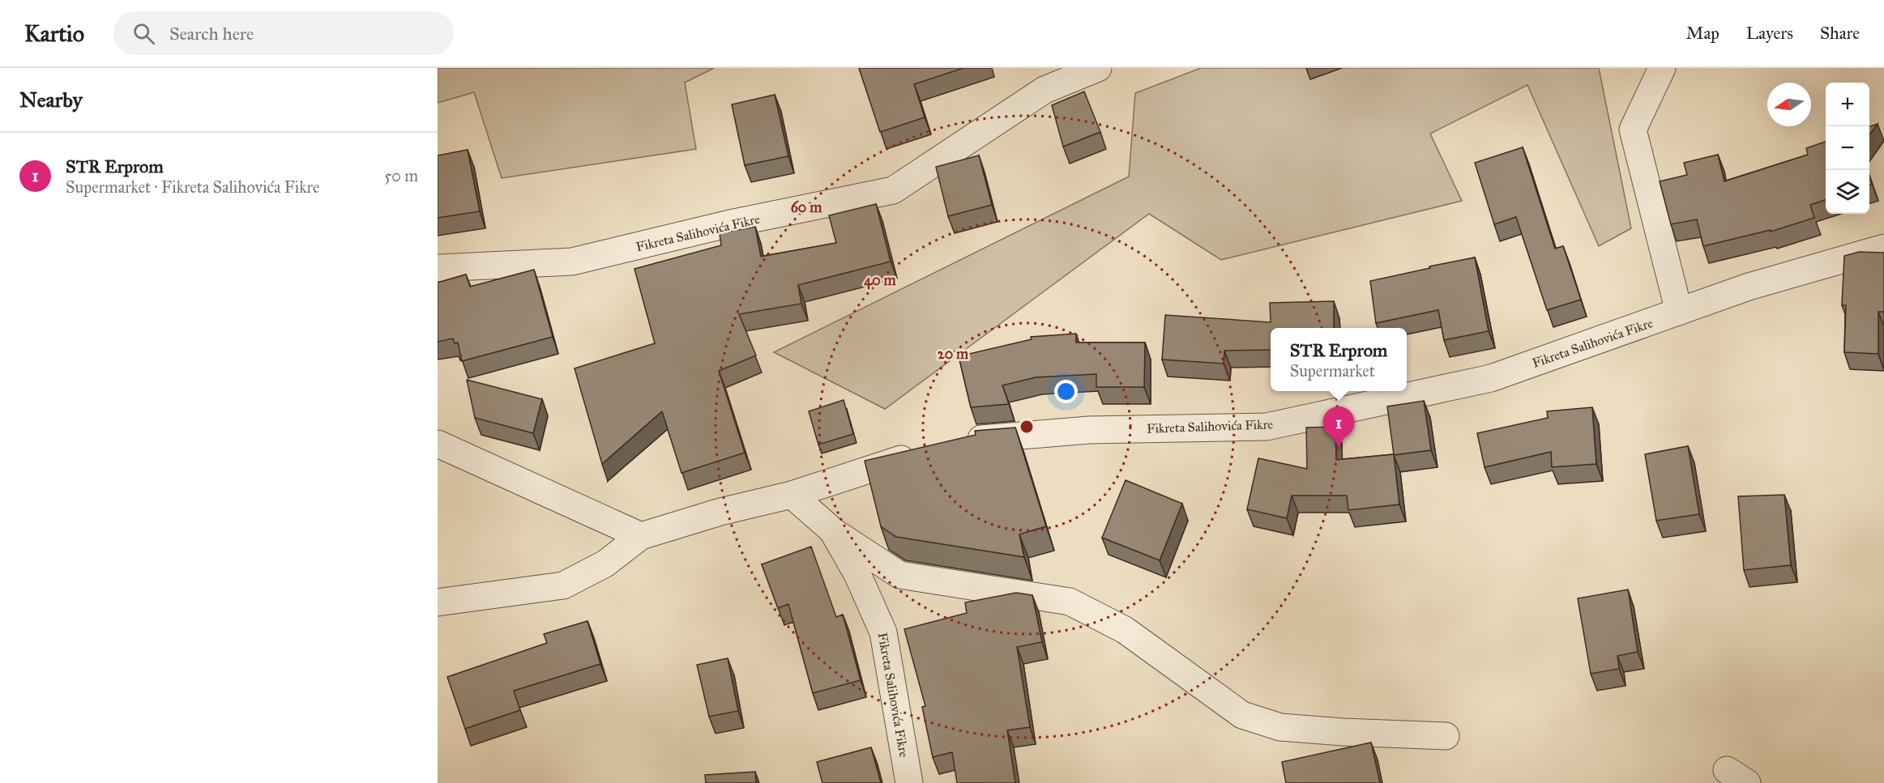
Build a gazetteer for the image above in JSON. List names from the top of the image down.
{
  "streets": {
    "street": ["Fikreta Salihovića Fikre"]
  },
  "north": "left",
  "page": {
    "header": "Kartio",
    "search": "Search here",
    "nav": ["Map", "Layers", "Share"],
    "heading": "Nearby",
    "map_buttons": ["+", "−"],
    "list": [
      {
        "mark": "1",
        "name": "STR Erprom",
        "note": "Supermarket · Fikreta Salihovića Fikre",
        "value": "50 m"
      }
    ],
    "popup": ["STR Erprom", "Supermarket"],
    "pins": "1"
  },
  "rings": ["60 m", "40 m", "20 m"]
}
